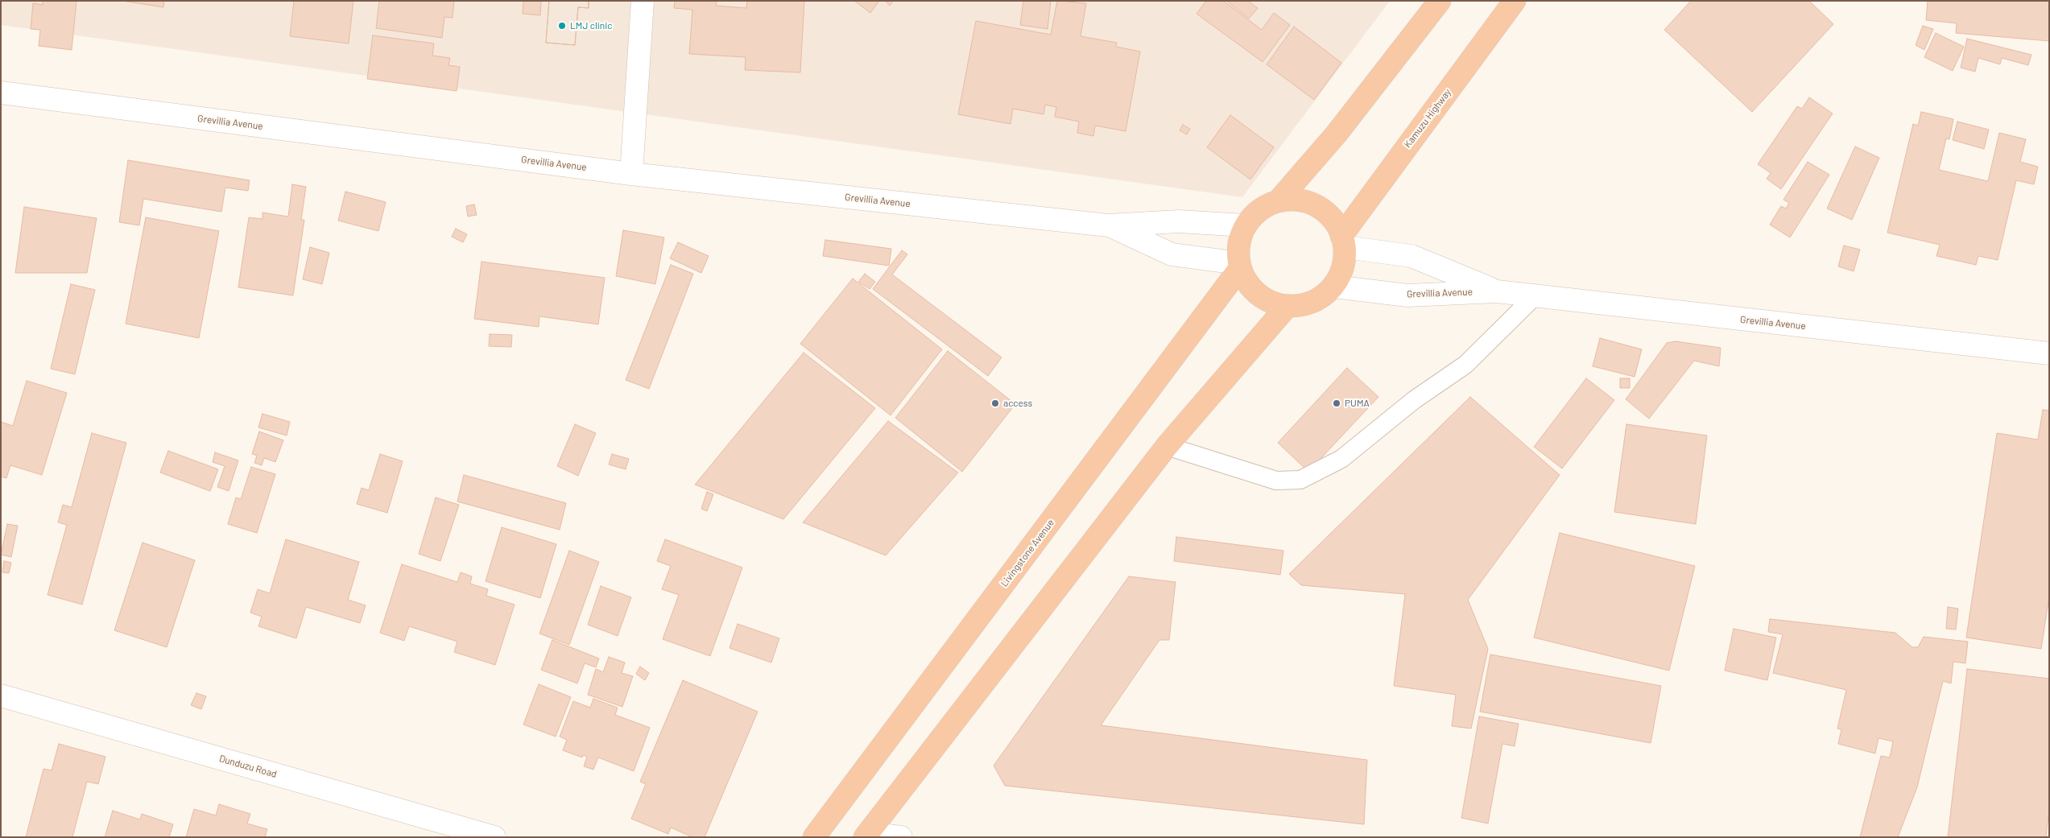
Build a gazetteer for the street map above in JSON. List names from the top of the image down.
{
  "streets": {
    "highway": ["Kamuzu Highway", "Livingstone Avenue"],
    "street": ["Grevillia Avenue", "Dunduzu Road"]
  },
  "crossings": [
    ["Kamuzu Highway", "Grevillia Avenue"],
    ["Kamuzu Highway", "Livingstone Avenue"],
    ["Grevillia Avenue", "Livingstone Avenue"]
  ],
  "places": ["LMJ clinic", "access", "PUMA"]
}
